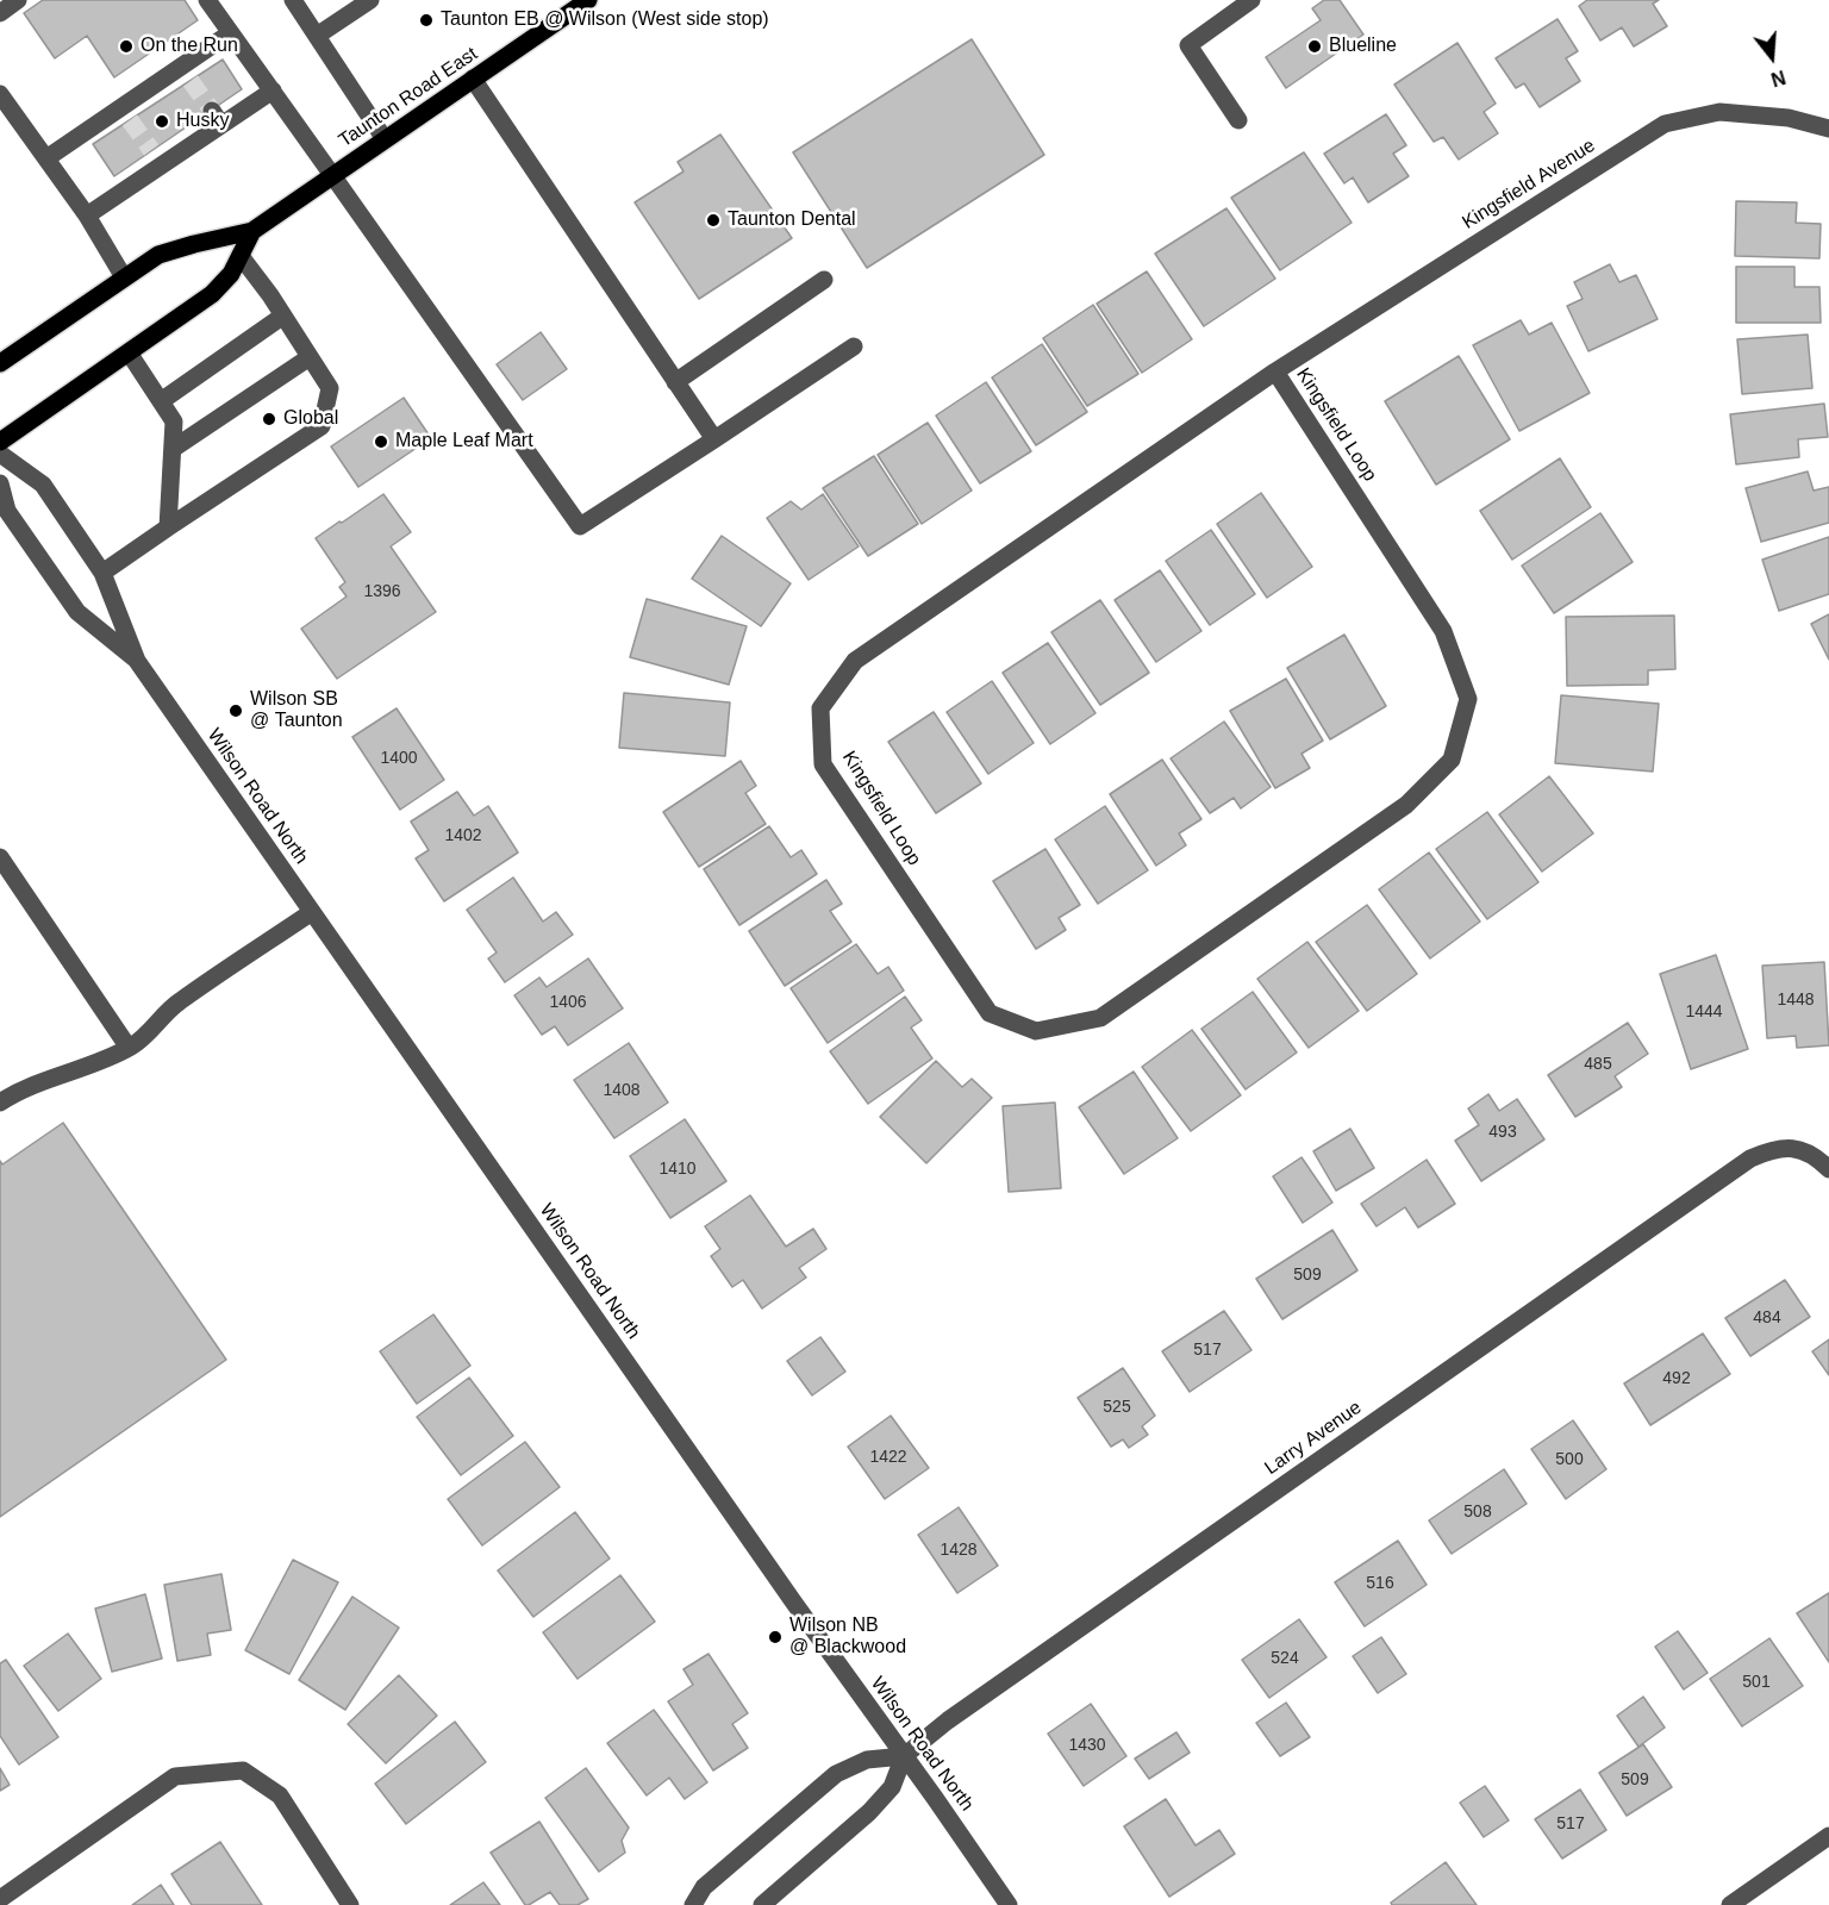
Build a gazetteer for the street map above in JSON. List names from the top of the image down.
{
  "streets": {
    "main road": ["Taunton Road East"],
    "street": [
      "Kingsfield Avenue",
      "Kingsfield Loop",
      "Wilson Road North",
      "Larry Avenue"
    ]
  },
  "crossings": [
    ["Kingsfield Avenue", "Kingsfield Loop"],
    ["Wilson Road North", "Larry Avenue"]
  ],
  "places": [
    "Taunton EB @ Wilson (West side stop)",
    "On the Run",
    "Blueline",
    "Husky",
    "Taunton Dental",
    "Global",
    "Maple Leaf Mart",
    "Wilson SB @ Taunton",
    "Wilson NB @ Blackwood"
  ],
  "house_numbers": [
    "1396",
    "1400",
    "1402",
    "1448",
    "1406",
    "1444",
    "485",
    "1408",
    "493",
    "1410",
    "509",
    "484",
    "517",
    "492",
    "525",
    "1422",
    "500",
    "508",
    "1428",
    "516",
    "524",
    "501",
    "1430",
    "509",
    "517"
  ],
  "north": "bottom"
}
